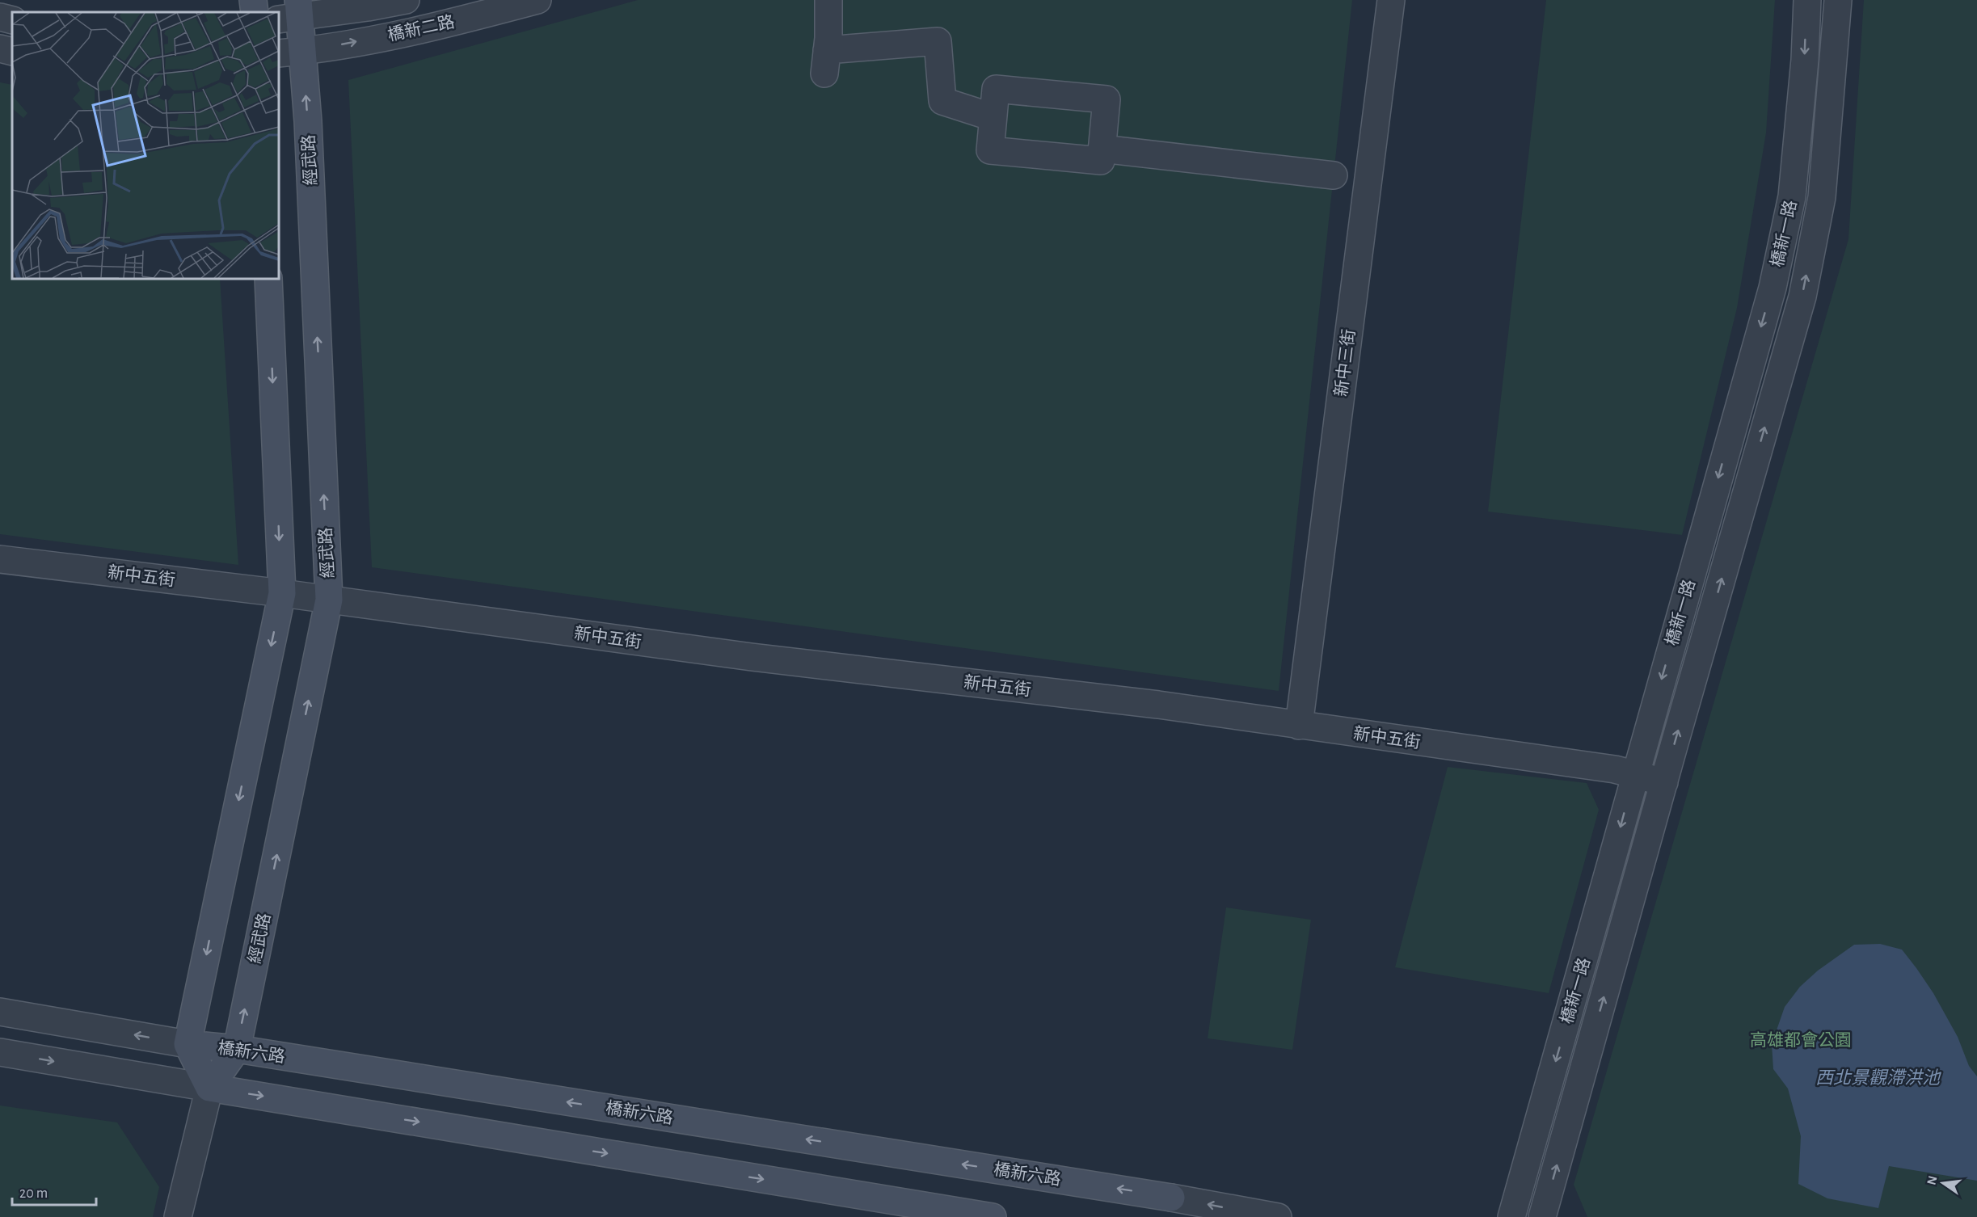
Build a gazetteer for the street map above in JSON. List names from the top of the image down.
{
  "streets": {
    "street": [
      "橋新二路",
      "經武路",
      "橋新一路",
      "新中三街",
      "新中五街",
      "橋新六路"
    ]
  },
  "crossings": [
    ["橋新二路", "經武路"],
    ["經武路", "新中五街"],
    ["經武路", "橋新六路"],
    ["橋新一路", "新中五街"],
    ["新中三街", "新中五街"]
  ],
  "water": ["西北景觀滯洪池"],
  "parks": ["高雄都會公園"],
  "scale_bar": "20 m",
  "north": "left"
}
